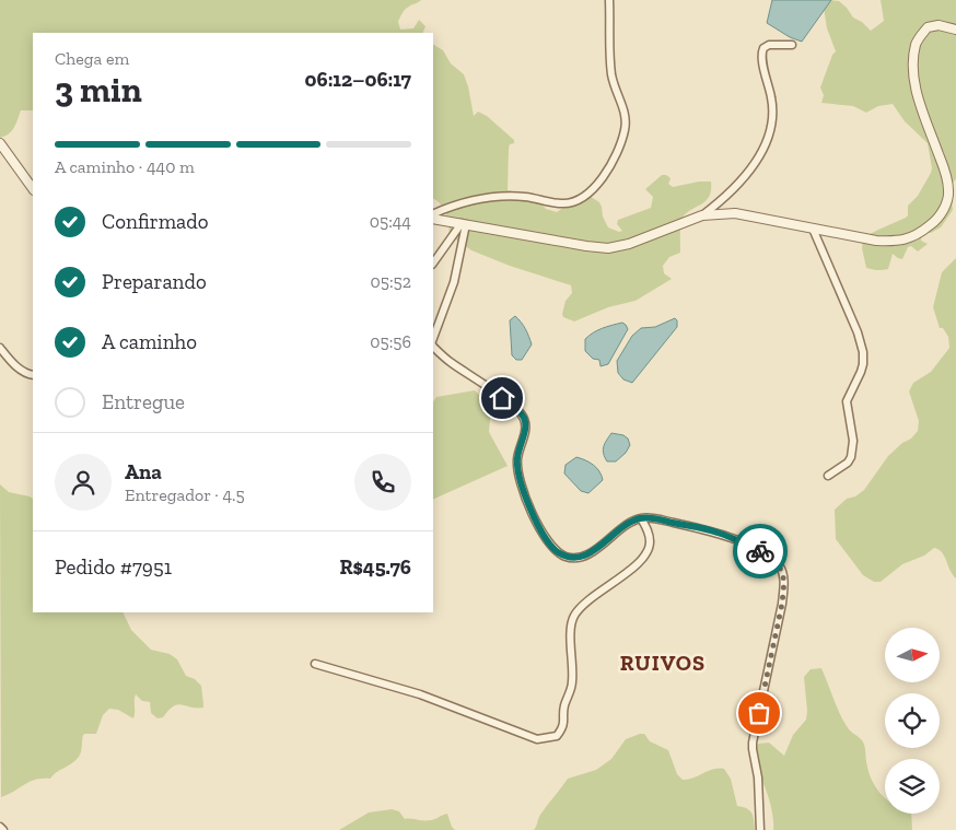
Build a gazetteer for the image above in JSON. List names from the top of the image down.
{
  "districts": ["RUIVOS"],
  "north": "right",
  "page": {
    "heading": ["3 min", "Chega em", "06:12–06:17"],
    "panel": [
      "Ana",
      "Entregador · 4.5",
      "Pedido #7951",
      "R$45.76"
    ],
    "bar": "A caminho · 440 m",
    "list": [
      ["Confirmado", "05:44"],
      ["Preparando", "05:52"],
      ["A caminho", "05:56"],
      "Entregue"
    ]
  }
}
